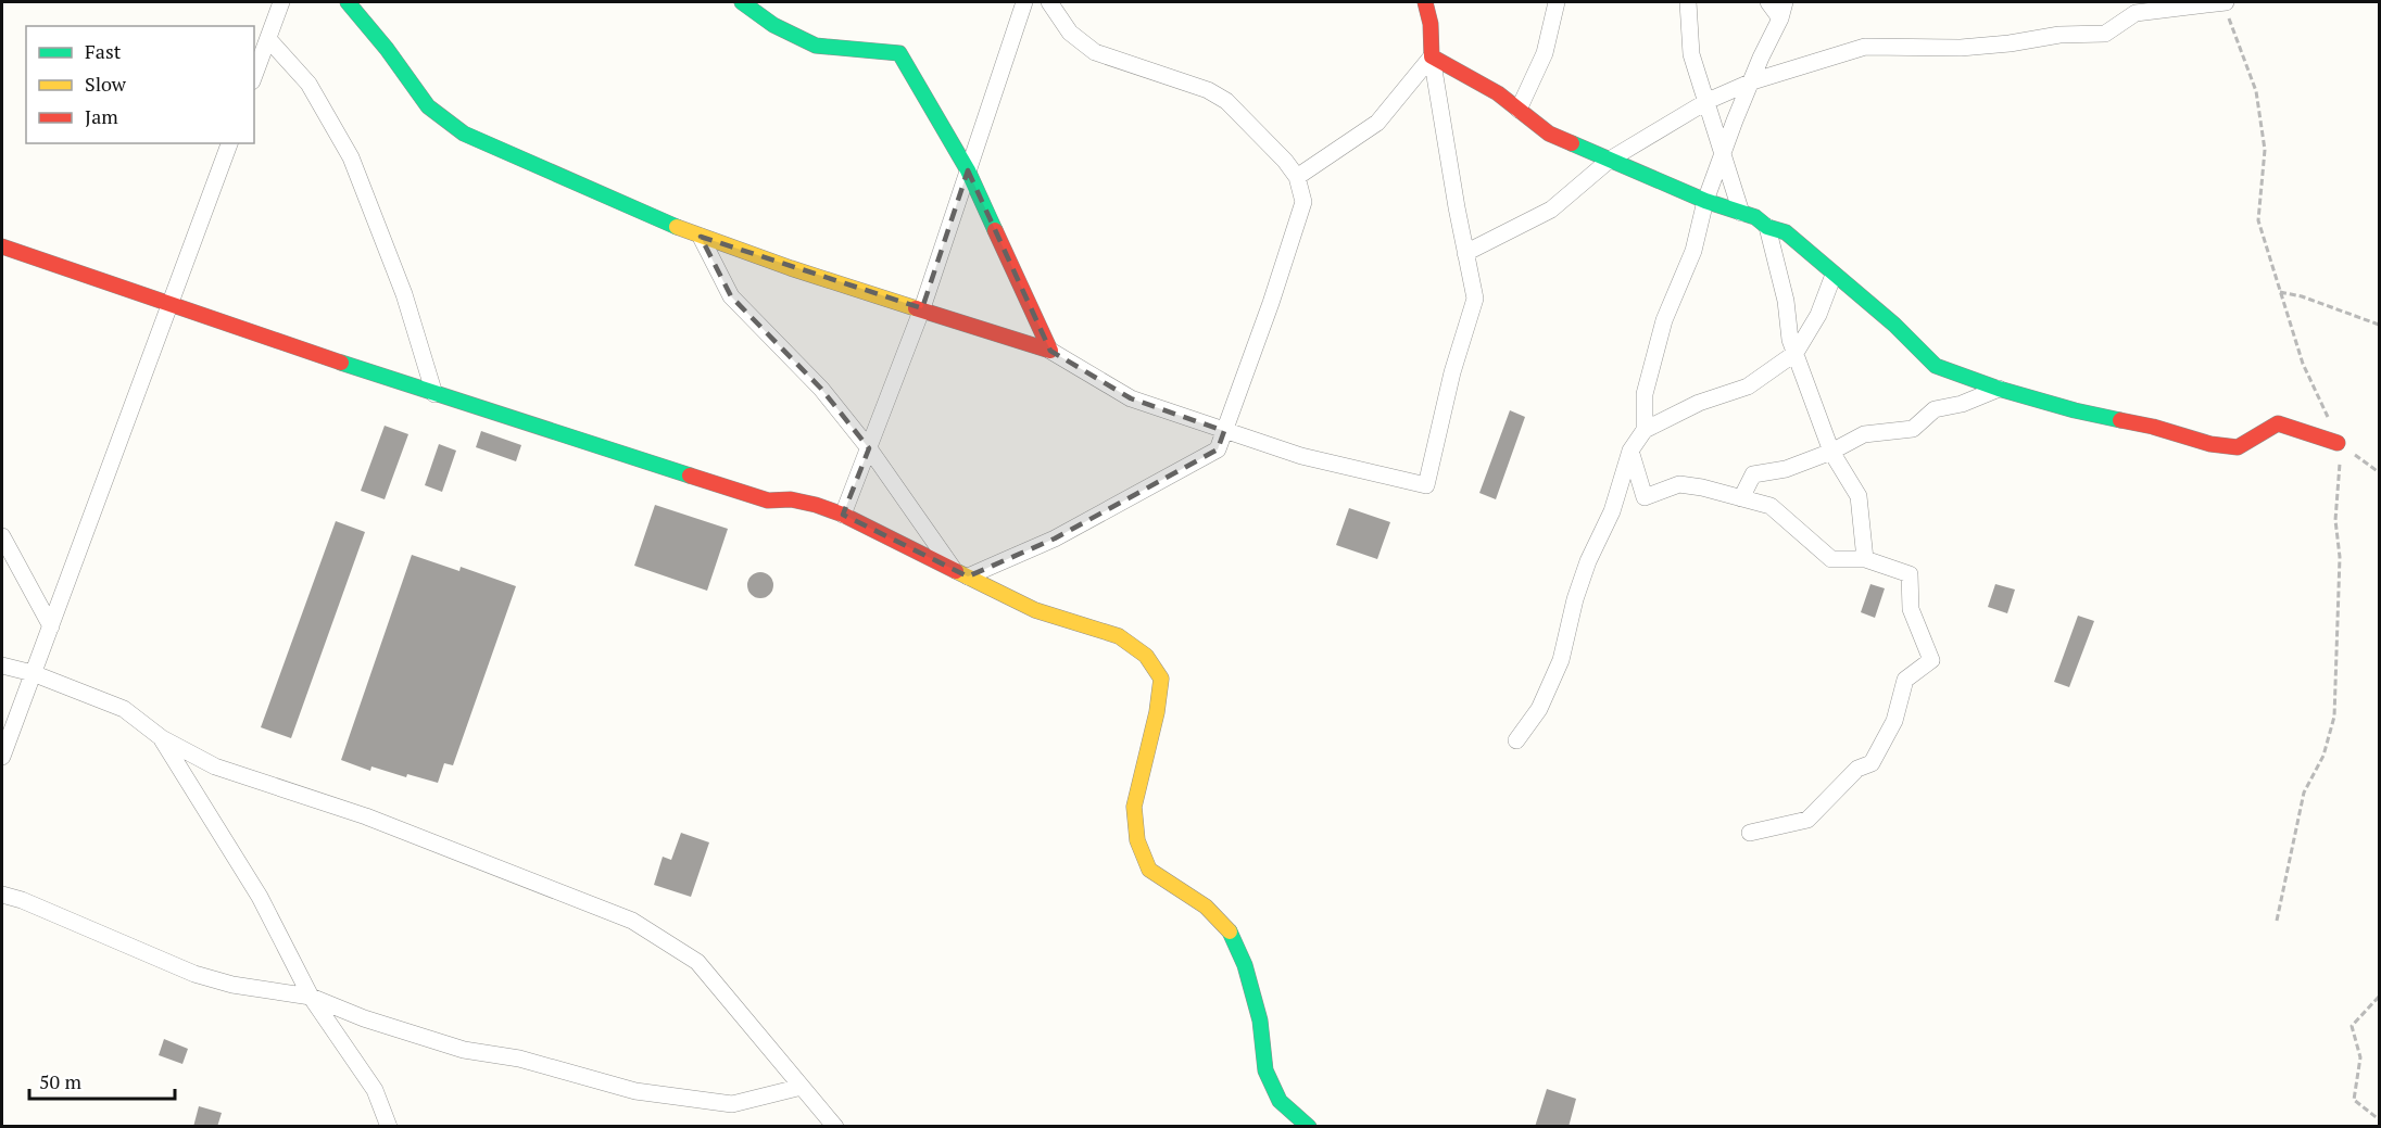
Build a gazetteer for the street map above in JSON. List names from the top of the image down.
{
  "legend": ["Fast", "Slow", "Jam"],
  "scale_bar": "50 m"
}
